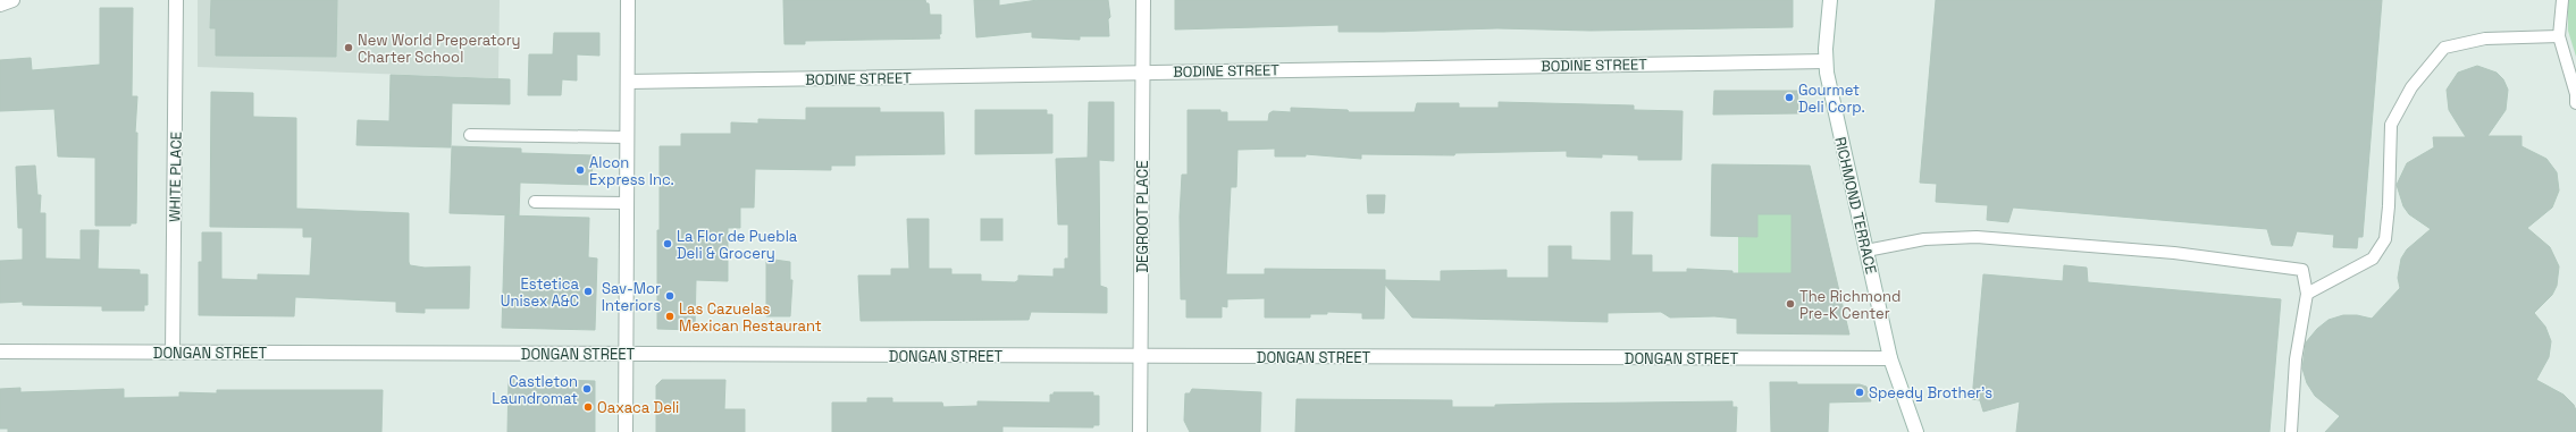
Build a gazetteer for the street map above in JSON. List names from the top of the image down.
{
  "streets": {
    "street": [
      "BODINE STREET",
      "WHITE PLACE",
      "RICHMOND TERRACE",
      "DEGROOT PLACE",
      "DONGAN STREET"
    ]
  },
  "crossings": [
    ["BODINE STREET", "RICHMOND TERRACE"],
    ["BODINE STREET", "DEGROOT PLACE"],
    ["WHITE PLACE", "DONGAN STREET"],
    ["RICHMOND TERRACE", "DONGAN STREET"],
    ["DEGROOT PLACE", "DONGAN STREET"]
  ],
  "places": [
    "New World Preperatory Charter School",
    "Gourmet Deli Corp.",
    "Alcon Express Inc.",
    "La Flor de Puebla Deli & Grocery",
    "Estetica Unisex A&C",
    "Sav-Mor Interiors",
    "The Richmond Pre-K Center",
    "Las Cazuelas Mexican Restaurant",
    "Castleton Laundromat",
    "Speedy Brother's",
    "Oaxaca Deli"
  ]
}
